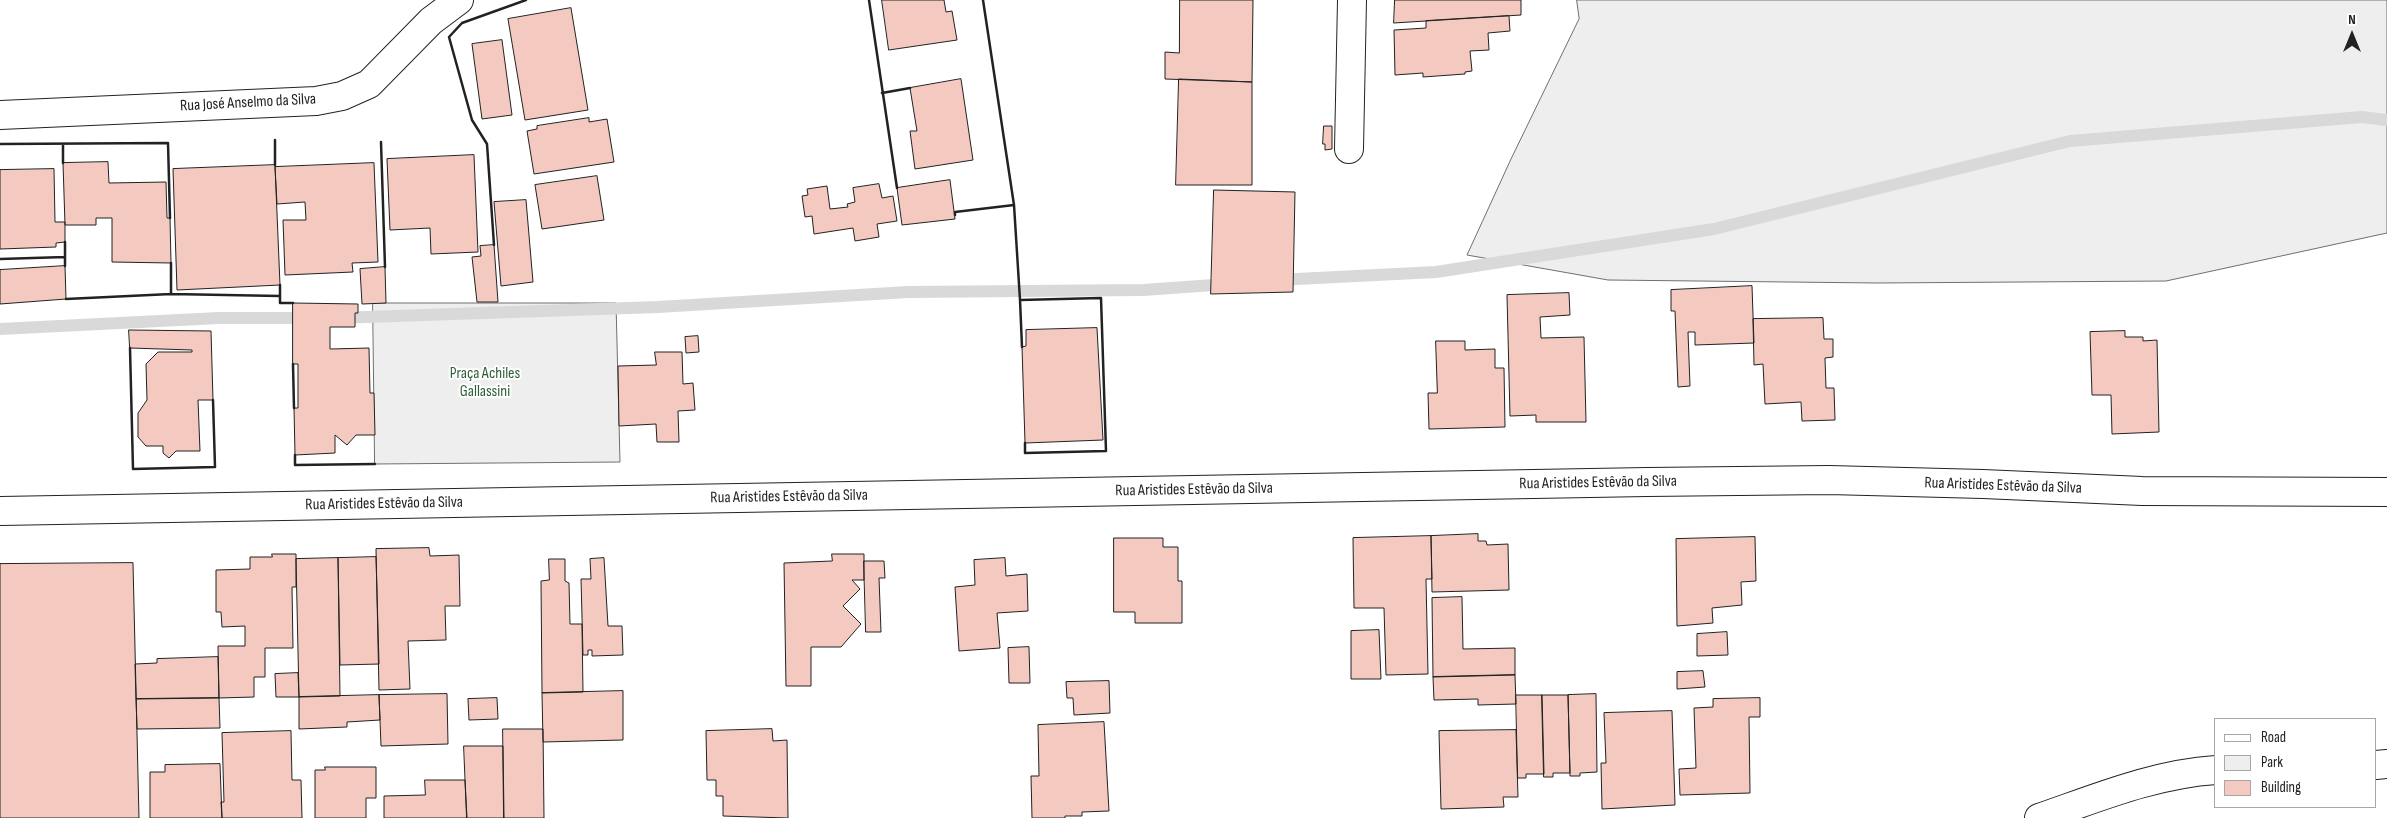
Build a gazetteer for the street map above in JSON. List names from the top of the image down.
{
  "streets": {
    "street": ["Rua José Anselmo da Silva", "Rua Aristides Estêvão da Silva"]
  },
  "parks": ["Praça Achiles Gallassini"],
  "legend": ["Road", "Park", "Building"],
  "north": "top"
}
